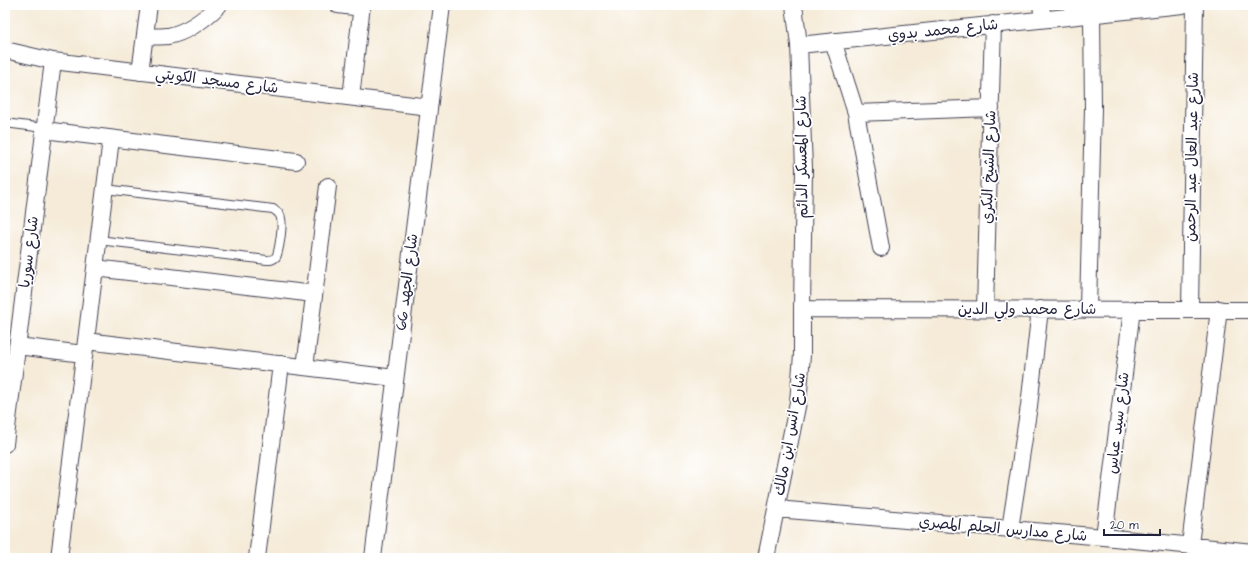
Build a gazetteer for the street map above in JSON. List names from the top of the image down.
{
  "streets": {
    "street": [
      "شارع محمد بدوي",
      "شارع مسجد الكويتي",
      "شارع المعسكر الدائم",
      "شارع عبد العال عبد الرحمن",
      "شارع الشيخ البكري",
      "شارع سوريا",
      "شارع الجهد 66",
      "شارع محمد ولي الدين",
      "شارع سيد عباس",
      "شارع انس ابن مالك",
      "شارع مدارس الحلم المصري"
    ]
  },
  "crossings": [
    ["شارع محمد بدوي", "شارع المعسكر الدائم"],
    ["شارع محمد بدوي", "شارع الشيخ البكري"],
    ["شارع مسجد الكويتي", "شارع سوريا"],
    ["شارع مسجد الكويتي", "شارع الجهد 66"],
    ["شارع المعسكر الدائم", "شارع محمد ولي الدين"],
    ["شارع المعسكر الدائم", "شارع انس ابن مالك"],
    ["شارع عبد العال عبد الرحمن", "شارع محمد ولي الدين"],
    ["شارع الشيخ البكري", "شارع محمد ولي الدين"],
    ["شارع محمد ولي الدين", "شارع سيد عباس"],
    ["شارع محمد ولي الدين", "شارع انس ابن مالك"],
    ["شارع سيد عباس", "شارع مدارس الحلم المصري"],
    ["شارع انس ابن مالك", "شارع مدارس الحلم المصري"]
  ],
  "scale_bar": "20 m"
}
